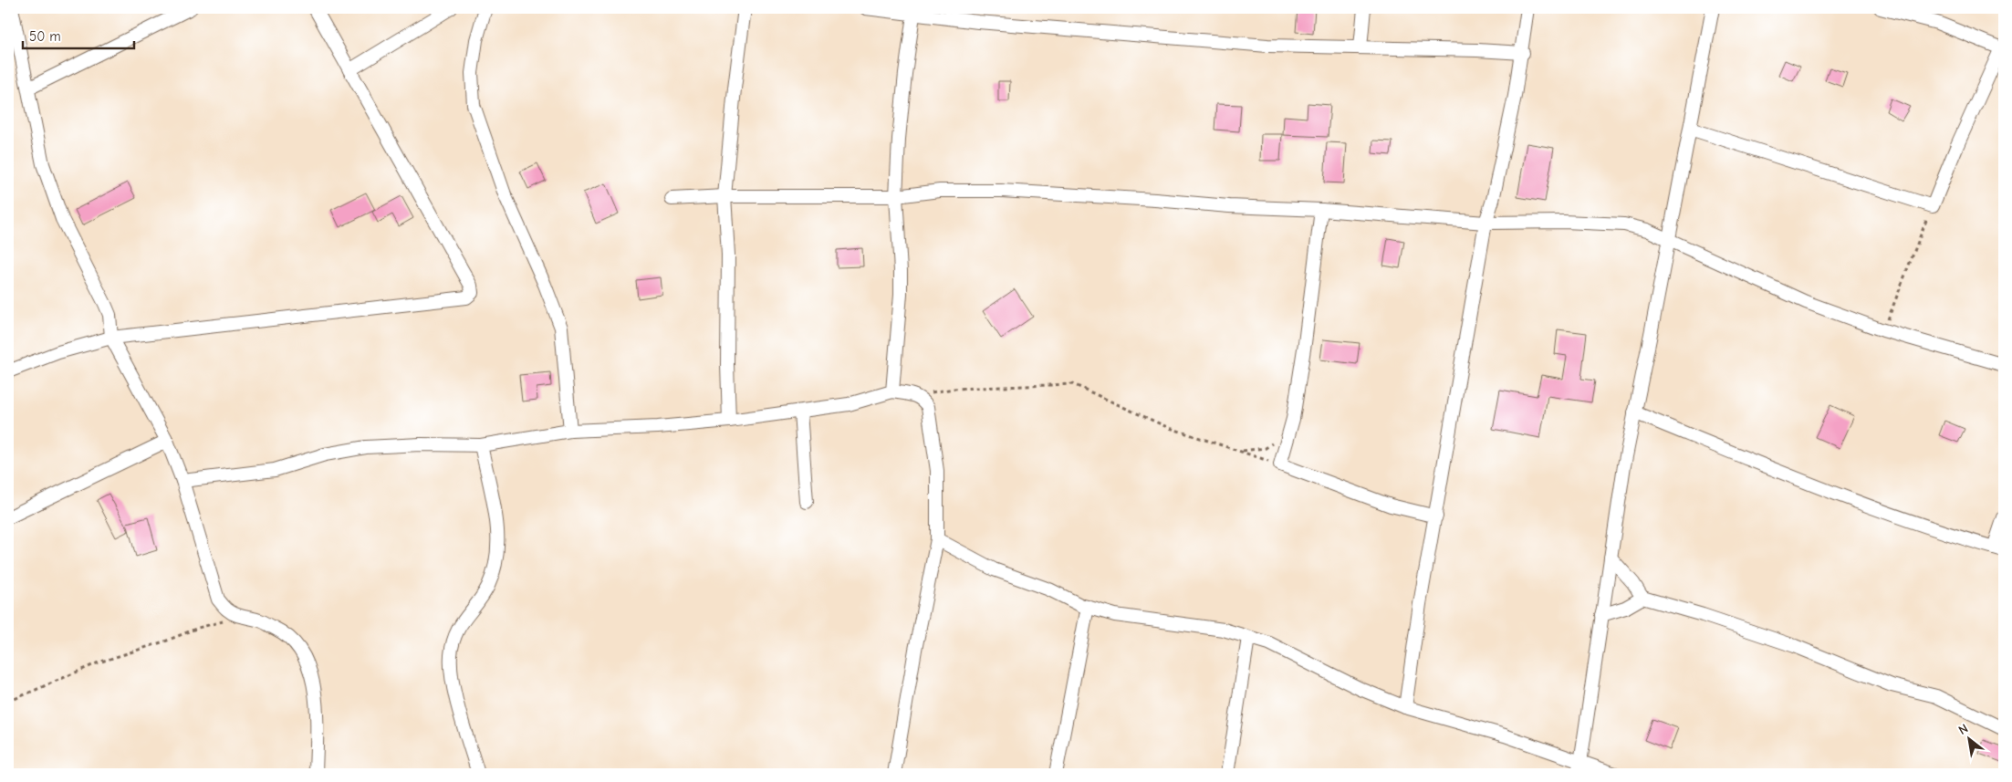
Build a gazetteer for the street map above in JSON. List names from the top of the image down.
{
  "scale_bar": "50 m",
  "north": "top left"
}
